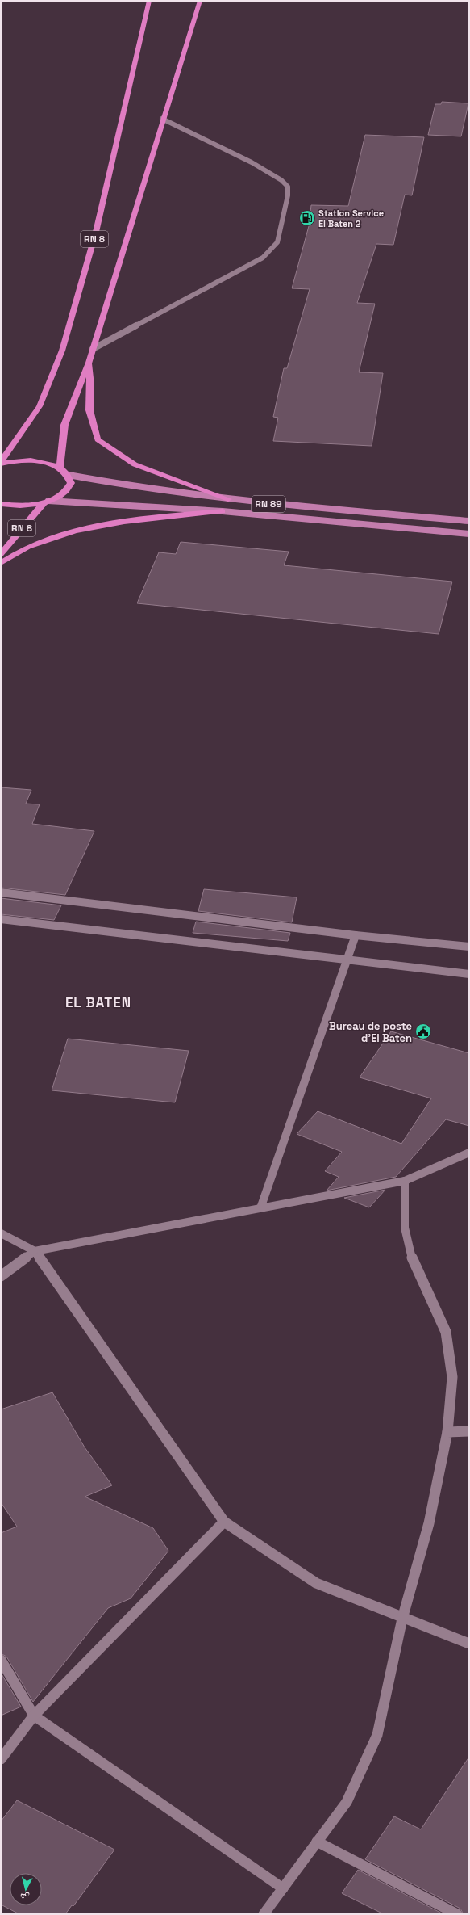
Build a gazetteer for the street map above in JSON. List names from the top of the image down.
{
  "streets": {
    "highway": ["RN 8"],
    "main road": ["RN 89"]
  },
  "districts": ["EL BATEN"],
  "places": {
    "fuel station": ["Station Service El Baten 2"],
    "public building": ["Bureau de poste d'El Baten"]
  },
  "north": "bottom"
}
